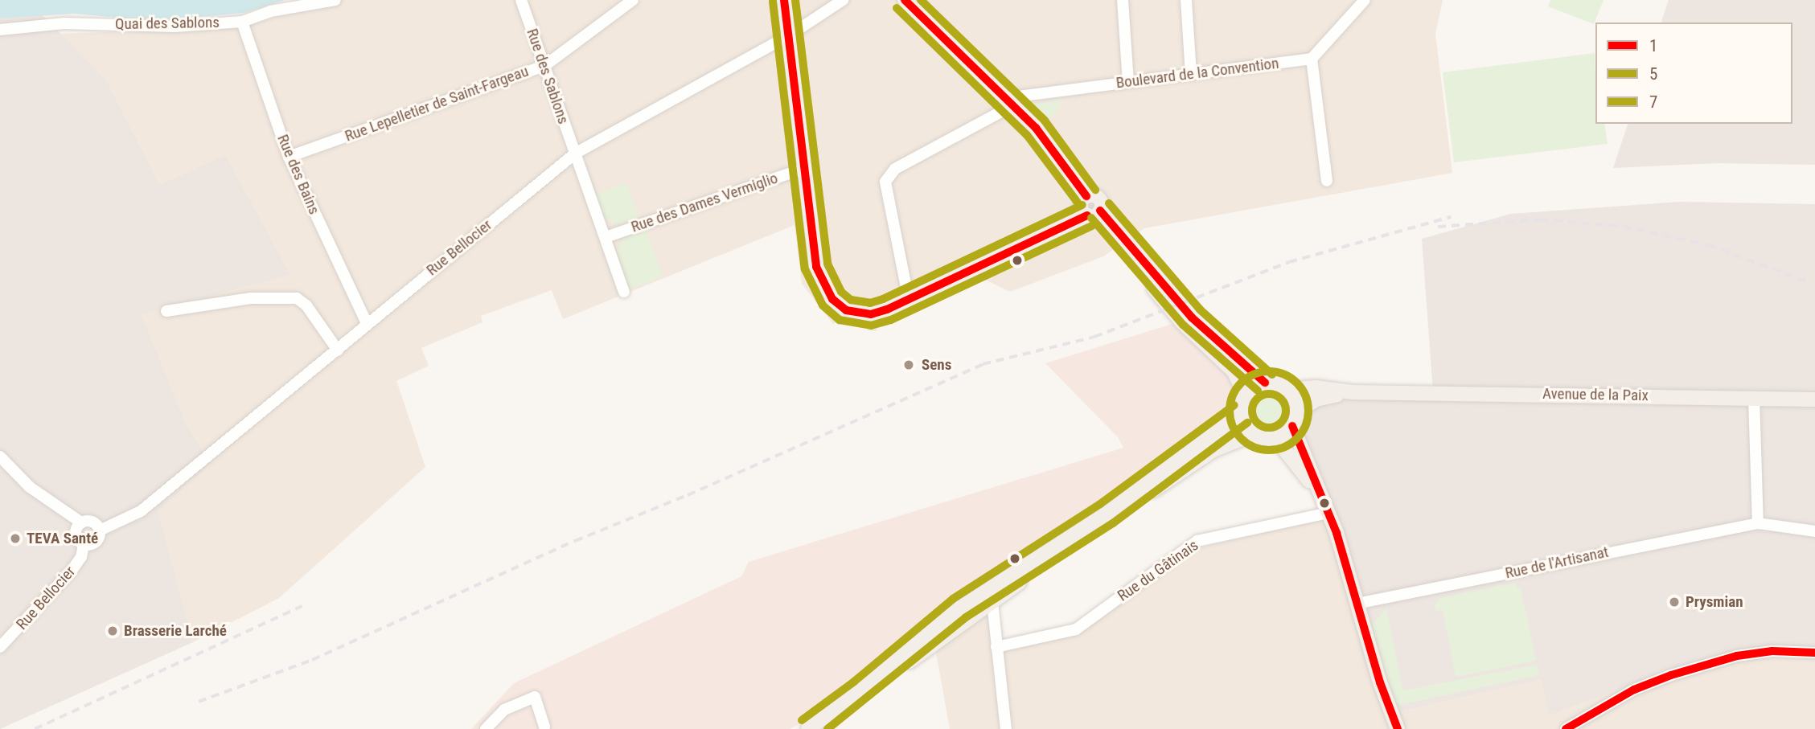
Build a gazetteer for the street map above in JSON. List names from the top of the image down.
{
  "streets": {
    "main road": ["Avenue de la Paix"],
    "street": [
      "Quai des Sablons",
      "Boulevard de la Convention",
      "Rue des Sablons",
      "Rue Lepelletier de Saint-Fargeau",
      "Rue des Bains",
      "Rue des Dames Vermiglio",
      "Rue Bellocier",
      "Rue de l'Artisanat",
      "Rue du Gâtinais"
    ]
  },
  "crossings": [
    ["Quai des Sablons", "Rue des Bains"],
    ["Rue des Sablons", "Rue Lepelletier de Saint-Fargeau"],
    ["Rue des Sablons", "Rue Bellocier"],
    ["Rue Lepelletier de Saint-Fargeau", "Rue des Bains"],
    ["Rue des Bains", "Rue Bellocier"]
  ],
  "places": [
    "Sens",
    "TEVA Santé",
    "Prysmian",
    "Brasserie Larché"
  ],
  "lines": ["transit line 1", "transit line 7", "transit line 5"],
  "legend": ["1", "5", "7"]
}
